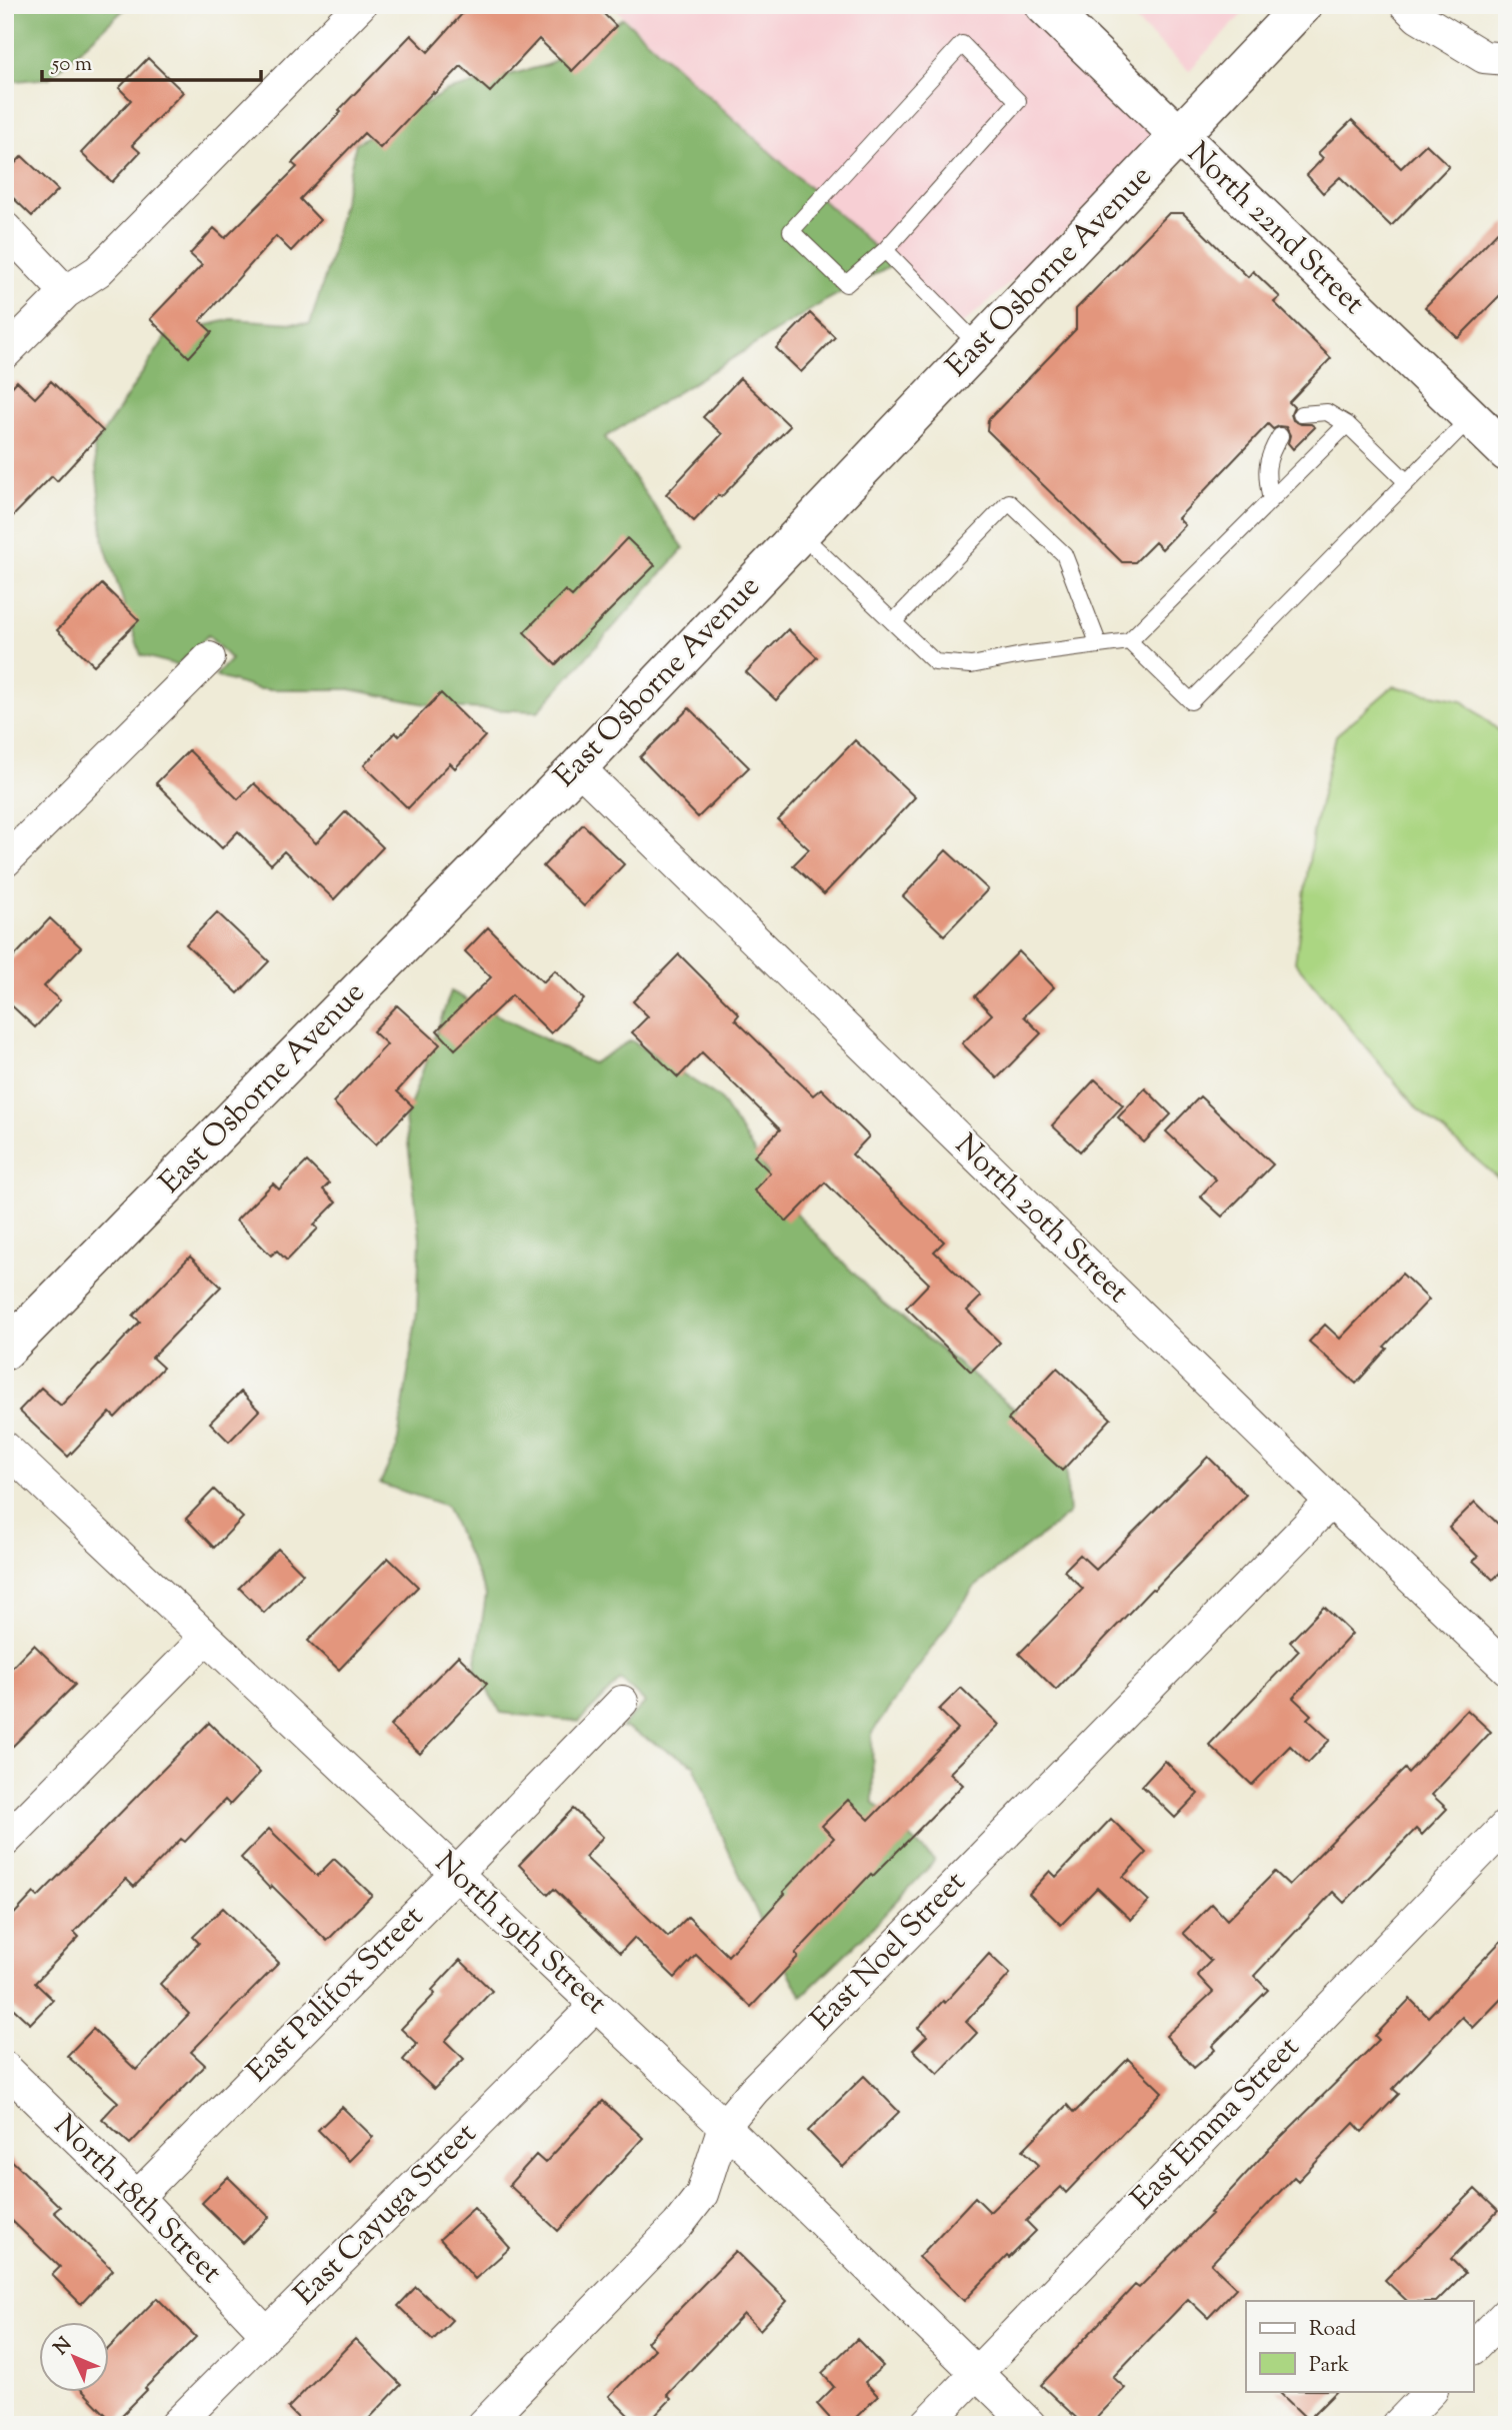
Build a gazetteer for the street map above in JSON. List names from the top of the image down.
{
  "streets": {
    "street": [
      "North 22nd Street",
      "East Osborne Avenue",
      "North 20th Street",
      "North 19th Street",
      "East Noel Street",
      "East Palifox Street",
      "East Emma Street",
      "North 18th Street",
      "East Cayuga Street"
    ]
  },
  "crossings": [
    ["North 22nd Street", "East Osborne Avenue"],
    ["East Osborne Avenue", "North 20th Street"],
    ["North 20th Street", "East Noel Street"],
    ["North 19th Street", "East Noel Street"],
    ["North 19th Street", "East Palifox Street"],
    ["North 19th Street", "East Emma Street"],
    ["North 19th Street", "East Cayuga Street"],
    ["East Palifox Street", "North 18th Street"],
    ["North 18th Street", "East Cayuga Street"]
  ],
  "legend": ["Road", "Park"],
  "scale_bar": "50 m",
  "north": "top left"
}
